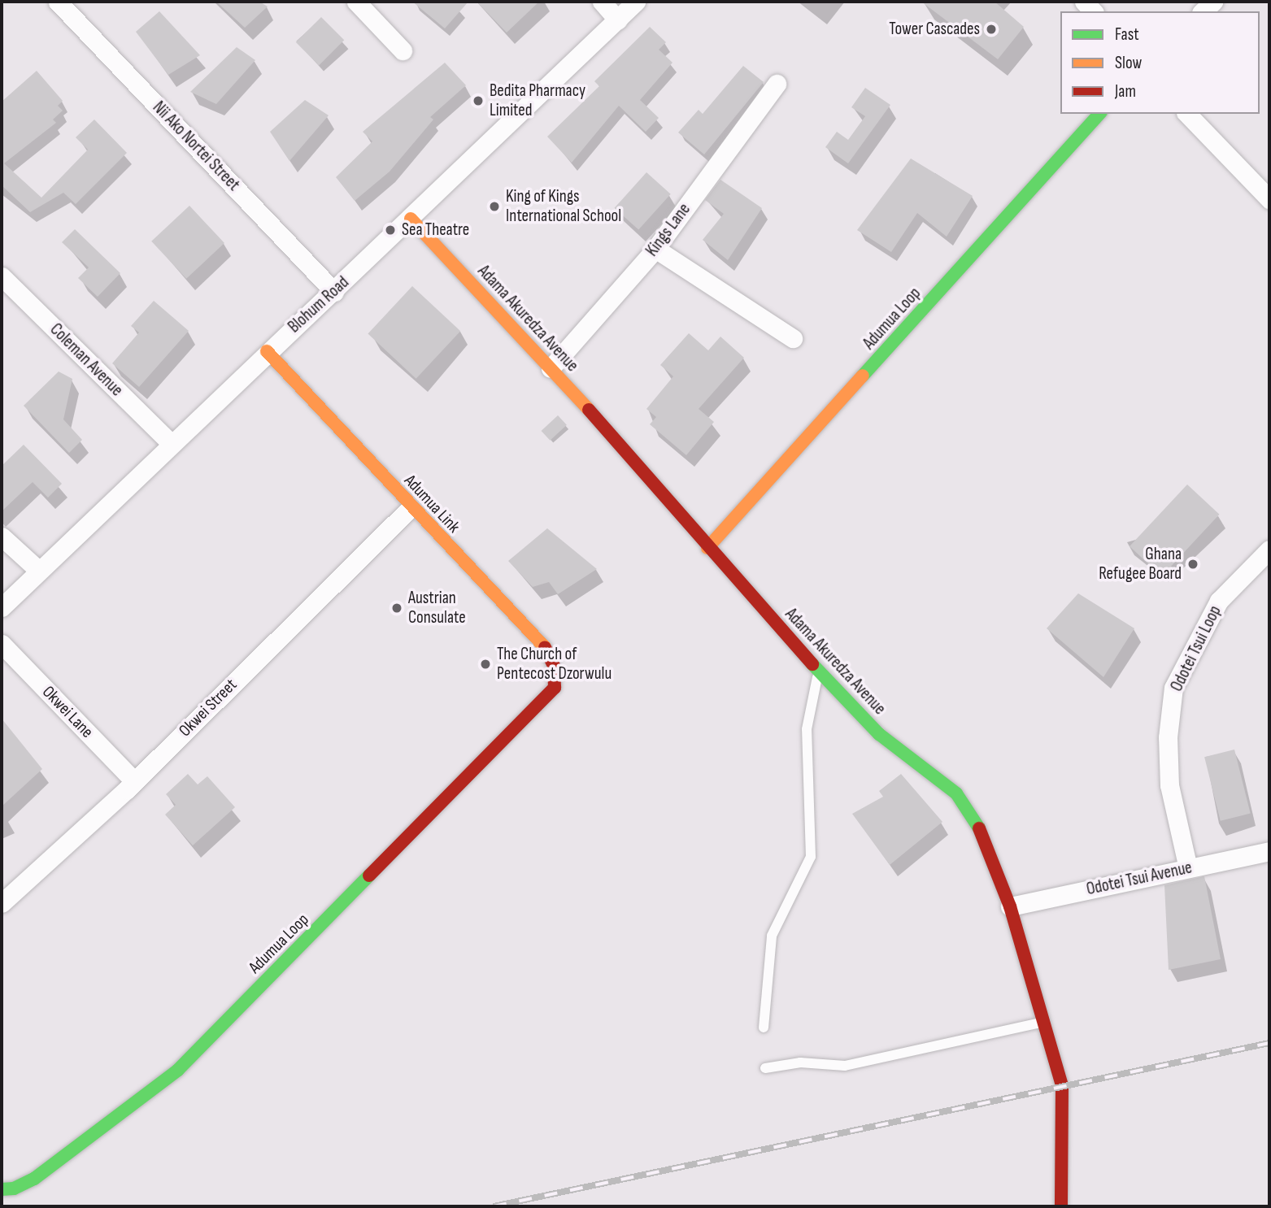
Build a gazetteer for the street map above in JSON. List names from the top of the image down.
{
  "streets": {
    "street": [
      "Nii Ako Nortei Street",
      "Kings Lane",
      "Blohum Road",
      "Adama Akuredza Avenue",
      "Adumua Loop",
      "Coleman Avenue",
      "Adumua Link",
      "Odotei Tsui Loop",
      "Okwei Street",
      "Okwei Lane",
      "Odotei Tsui Avenue"
    ]
  },
  "crossings": [
    ["Nii Ako Nortei Street", "Blohum Road"],
    ["Kings Lane", "Adama Akuredza Avenue"],
    ["Blohum Road", "Adama Akuredza Avenue"],
    ["Blohum Road", "Coleman Avenue"],
    ["Blohum Road", "Adumua Link"],
    ["Adama Akuredza Avenue", "Adumua Loop"],
    ["Adama Akuredza Avenue", "Odotei Tsui Avenue"],
    ["Adumua Loop", "Adumua Link"],
    ["Adumua Link", "Okwei Street"],
    ["Odotei Tsui Loop", "Odotei Tsui Avenue"],
    ["Okwei Street", "Okwei Lane"]
  ],
  "places": [
    "Tower Cascades",
    "Bedita Pharmacy Limited",
    "King of Kings International School",
    "Sea Theatre",
    "Ghana Refugee Board",
    "Austrian Consulate",
    "The Church of Pentecost Dzorwulu"
  ],
  "legend": ["Fast", "Slow", "Jam"]
}
